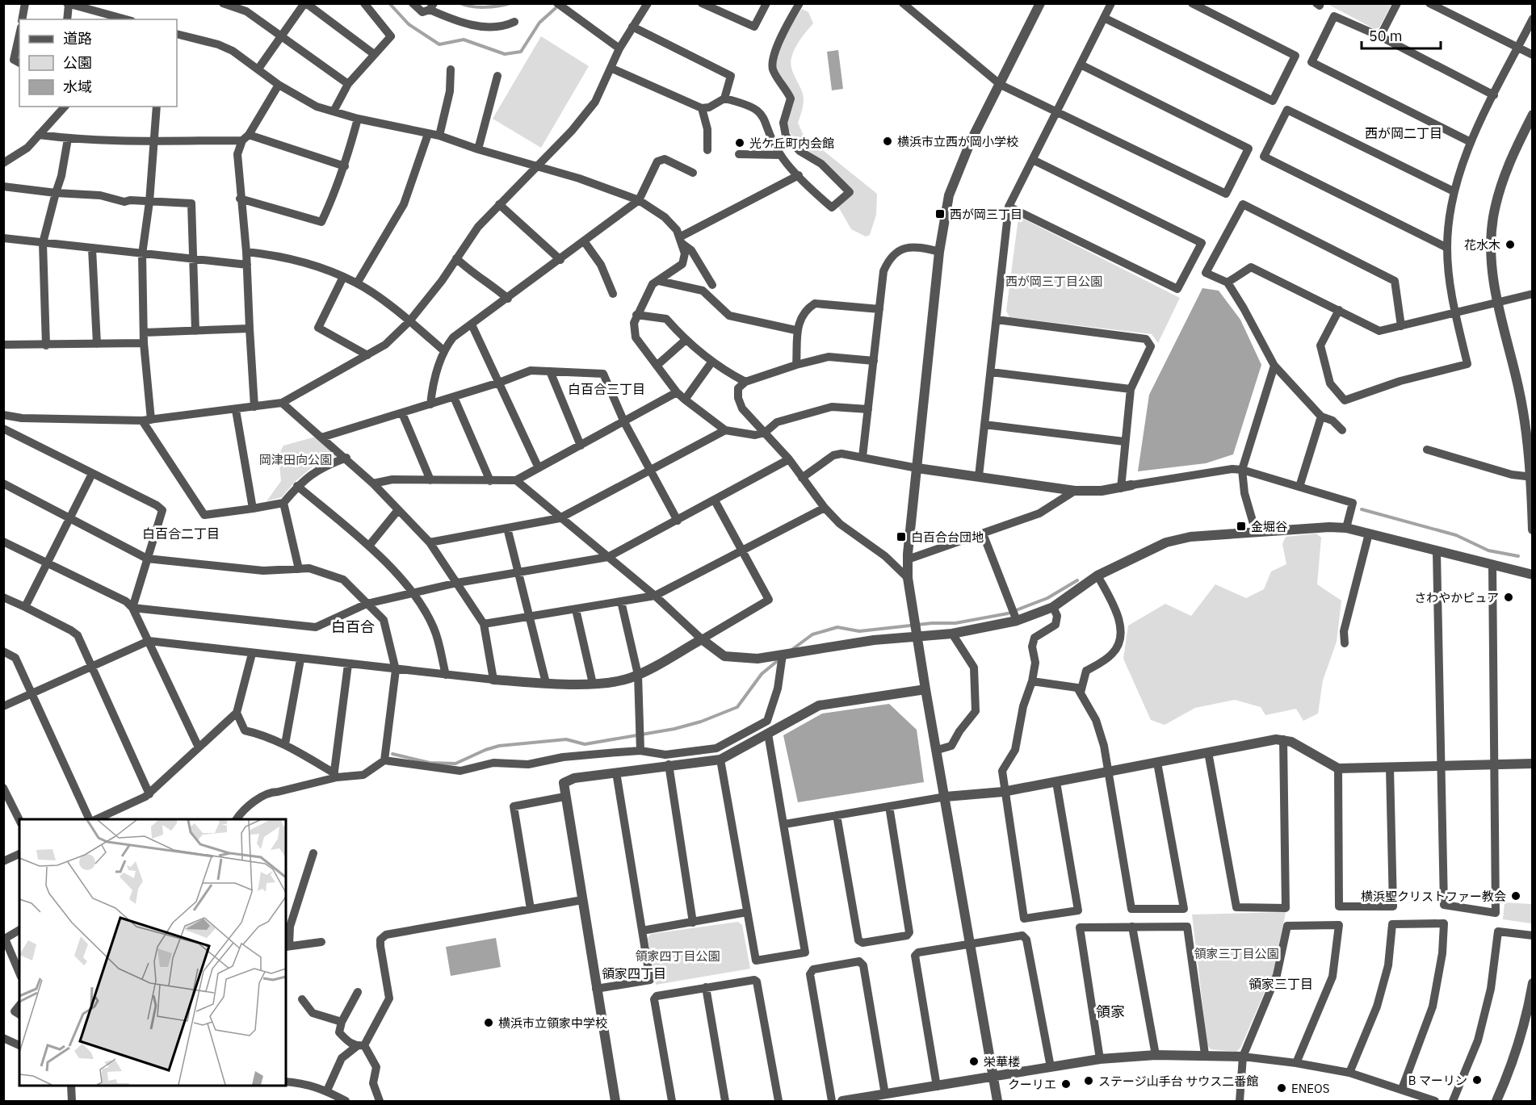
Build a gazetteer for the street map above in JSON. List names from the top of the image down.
{
  "districts": [
    "西が岡二丁目",
    "白百合三丁目",
    "白百合二丁目",
    "白百合",
    "領家四丁目",
    "領家三丁目",
    "領家"
  ],
  "parks": [
    "西が岡三丁目公園",
    "岡津田向公園",
    "領家三丁目公園",
    "領家四丁目公園"
  ],
  "places": {
    "other": [
      "横浜市立西が岡小学校",
      "光ケ丘町内会館",
      "花水木",
      "さわやかピュア",
      "横浜聖クリストファー教会",
      "横浜市立領家中学校",
      "栄華楼",
      "B マーリン",
      "ステージ山手台 サウス二番館",
      "クーリエ",
      "ENEOS"
    ],
    "transit": ["西が岡三丁目", "金堀谷", "白百合台団地"]
  },
  "legend": ["道路", "公園", "水域"],
  "scale_bar": "50 m"
}
